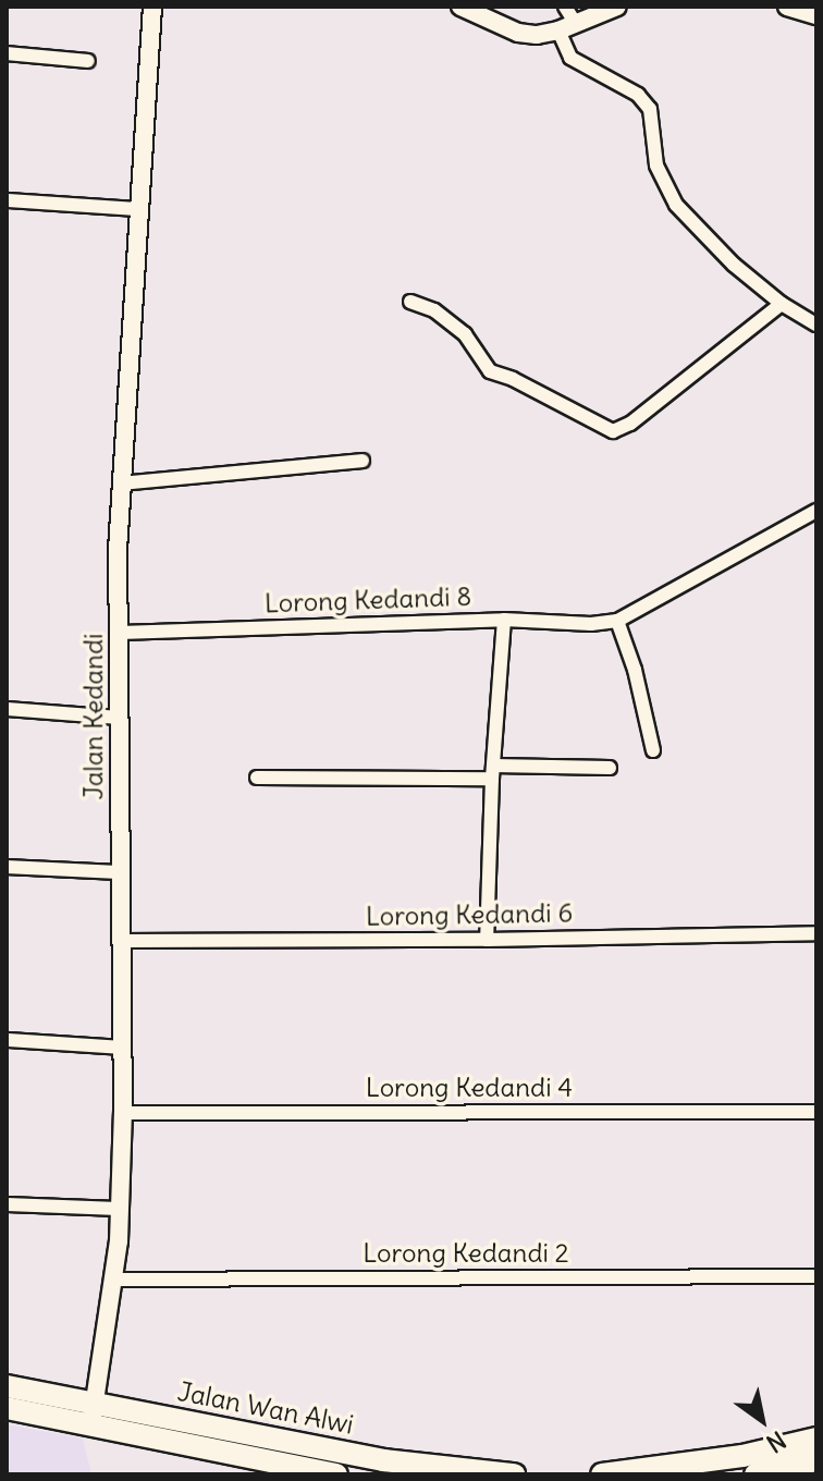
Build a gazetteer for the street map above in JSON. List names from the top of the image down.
{
  "streets": {
    "main road": ["Jalan Wan Alwi"],
    "street": [
      "Lorong Kedandi 8",
      "Jalan Kedandi",
      "Lorong Kedandi 6",
      "Lorong Kedandi 4",
      "Lorong Kedandi 2"
    ]
  },
  "crossings": [
    ["Lorong Kedandi 8", "Jalan Kedandi"],
    ["Jalan Kedandi", "Lorong Kedandi 6"],
    ["Jalan Kedandi", "Lorong Kedandi 4"],
    ["Jalan Kedandi", "Lorong Kedandi 2"],
    ["Jalan Kedandi", "Jalan Wan Alwi"]
  ],
  "north": "bottom right"
}
